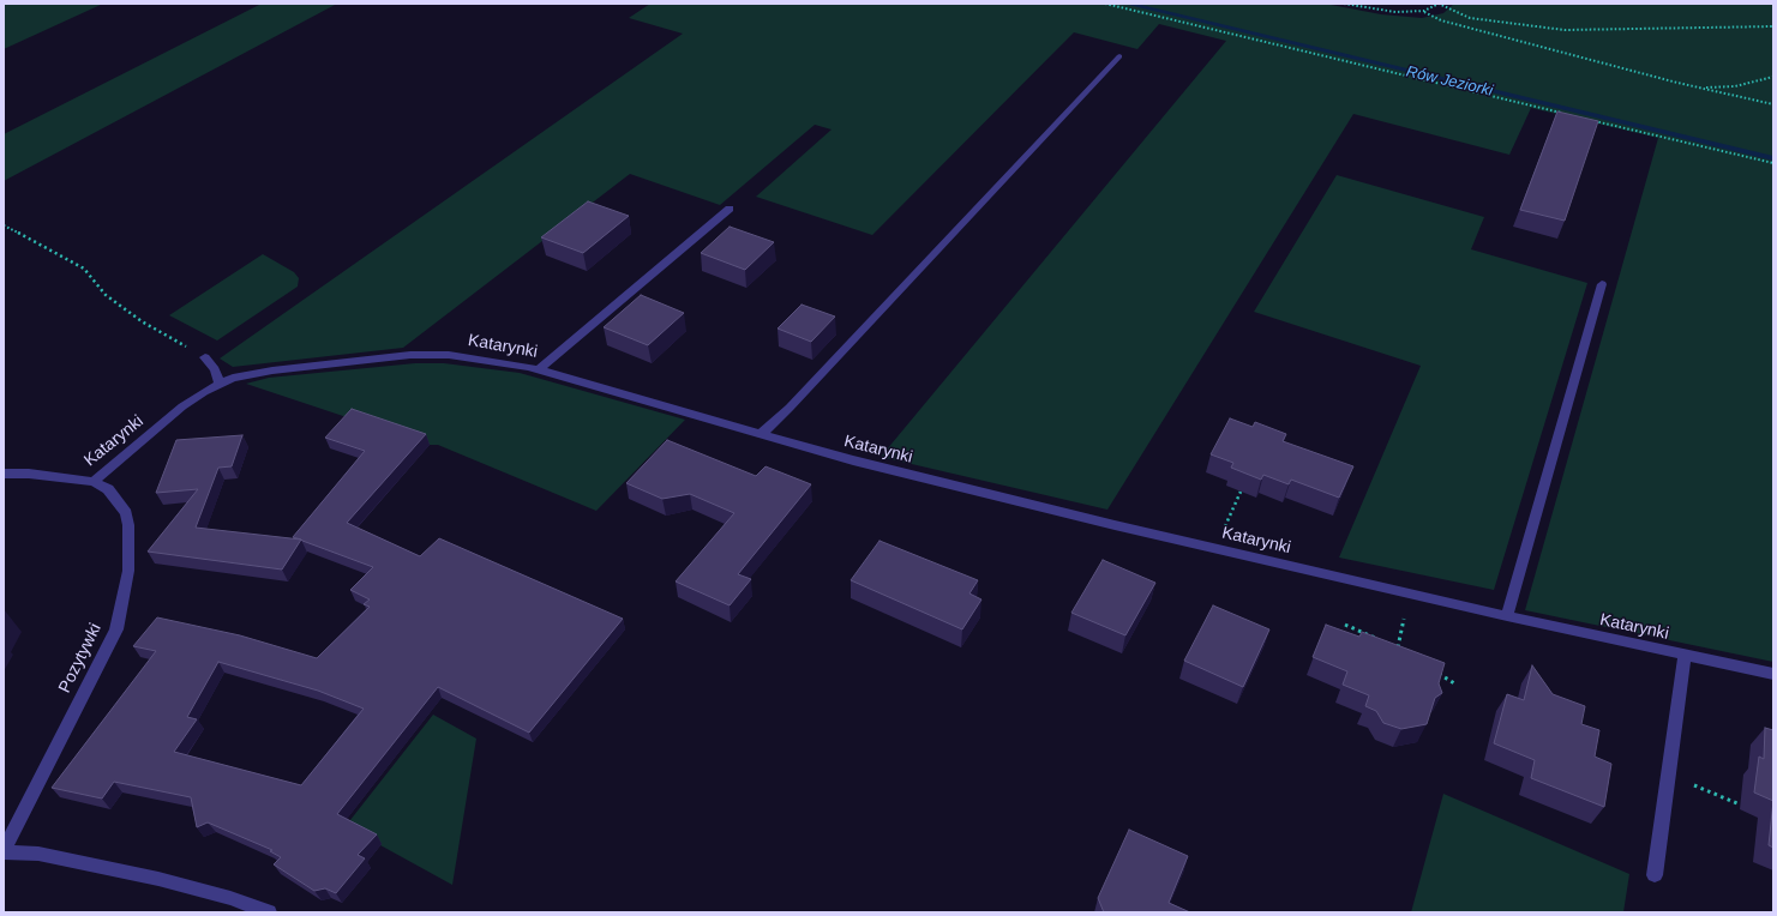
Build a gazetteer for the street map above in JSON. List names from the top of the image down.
{
  "streets": {
    "street": ["Katarynki", "Pozytywki"]
  },
  "crossings": [
    ["Katarynki", "Pozytywki"]
  ],
  "water": ["Rów Jeziorki"]
}
